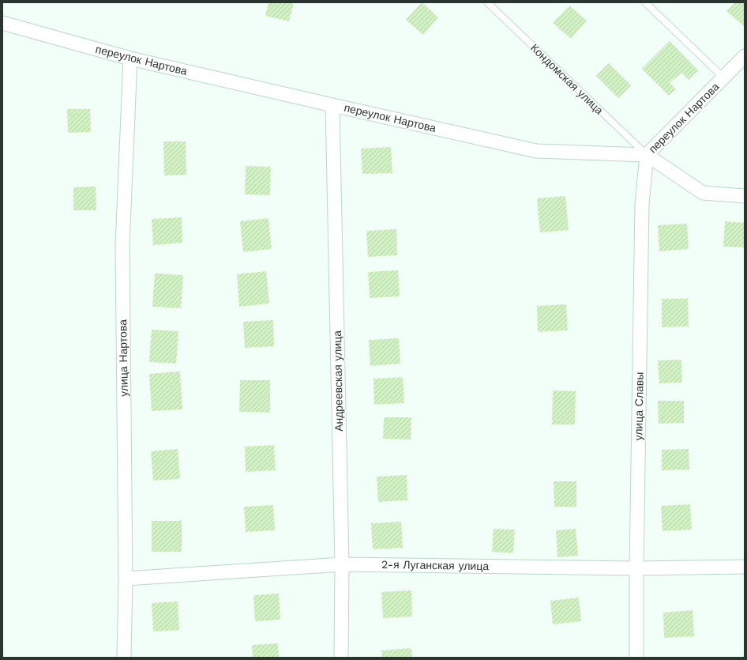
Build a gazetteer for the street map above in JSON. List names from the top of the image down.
{
  "streets": {
    "street": [
      "переулок Нартова",
      "улица Нартова",
      "Андреевская улица",
      "улица Славы",
      "2-я Луганская улица"
    ],
    "lane": ["Кондомская улица"]
  },
  "crossings": [
    ["переулок Нартова", "Кондомская улица"],
    ["переулок Нартова", "улица Нартова"],
    ["переулок Нартова", "Андреевская улица"],
    ["переулок Нартова", "улица Славы"],
    ["Кондомская улица", "улица Славы"],
    ["улица Нартова", "2-я Луганская улица"],
    ["Андреевская улица", "2-я Луганская улица"],
    ["улица Славы", "2-я Луганская улица"]
  ]
}
